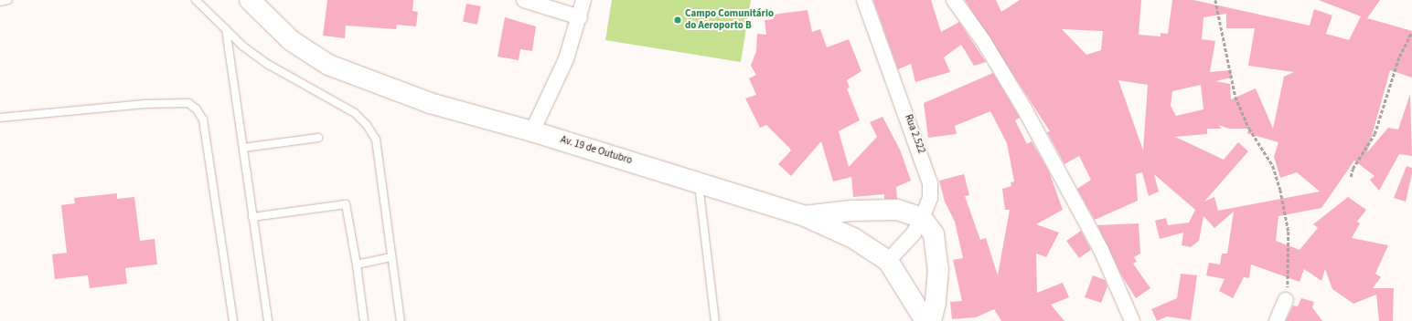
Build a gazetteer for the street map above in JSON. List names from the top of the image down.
{
  "streets": {
    "street": ["Rua 2.522", "Av. 19 de Outubro"]
  },
  "crossings": [
    ["Rua 2.522", "Av. 19 de Outubro"]
  ],
  "places": ["Campo Comunitário do Aeroporto B"]
}
